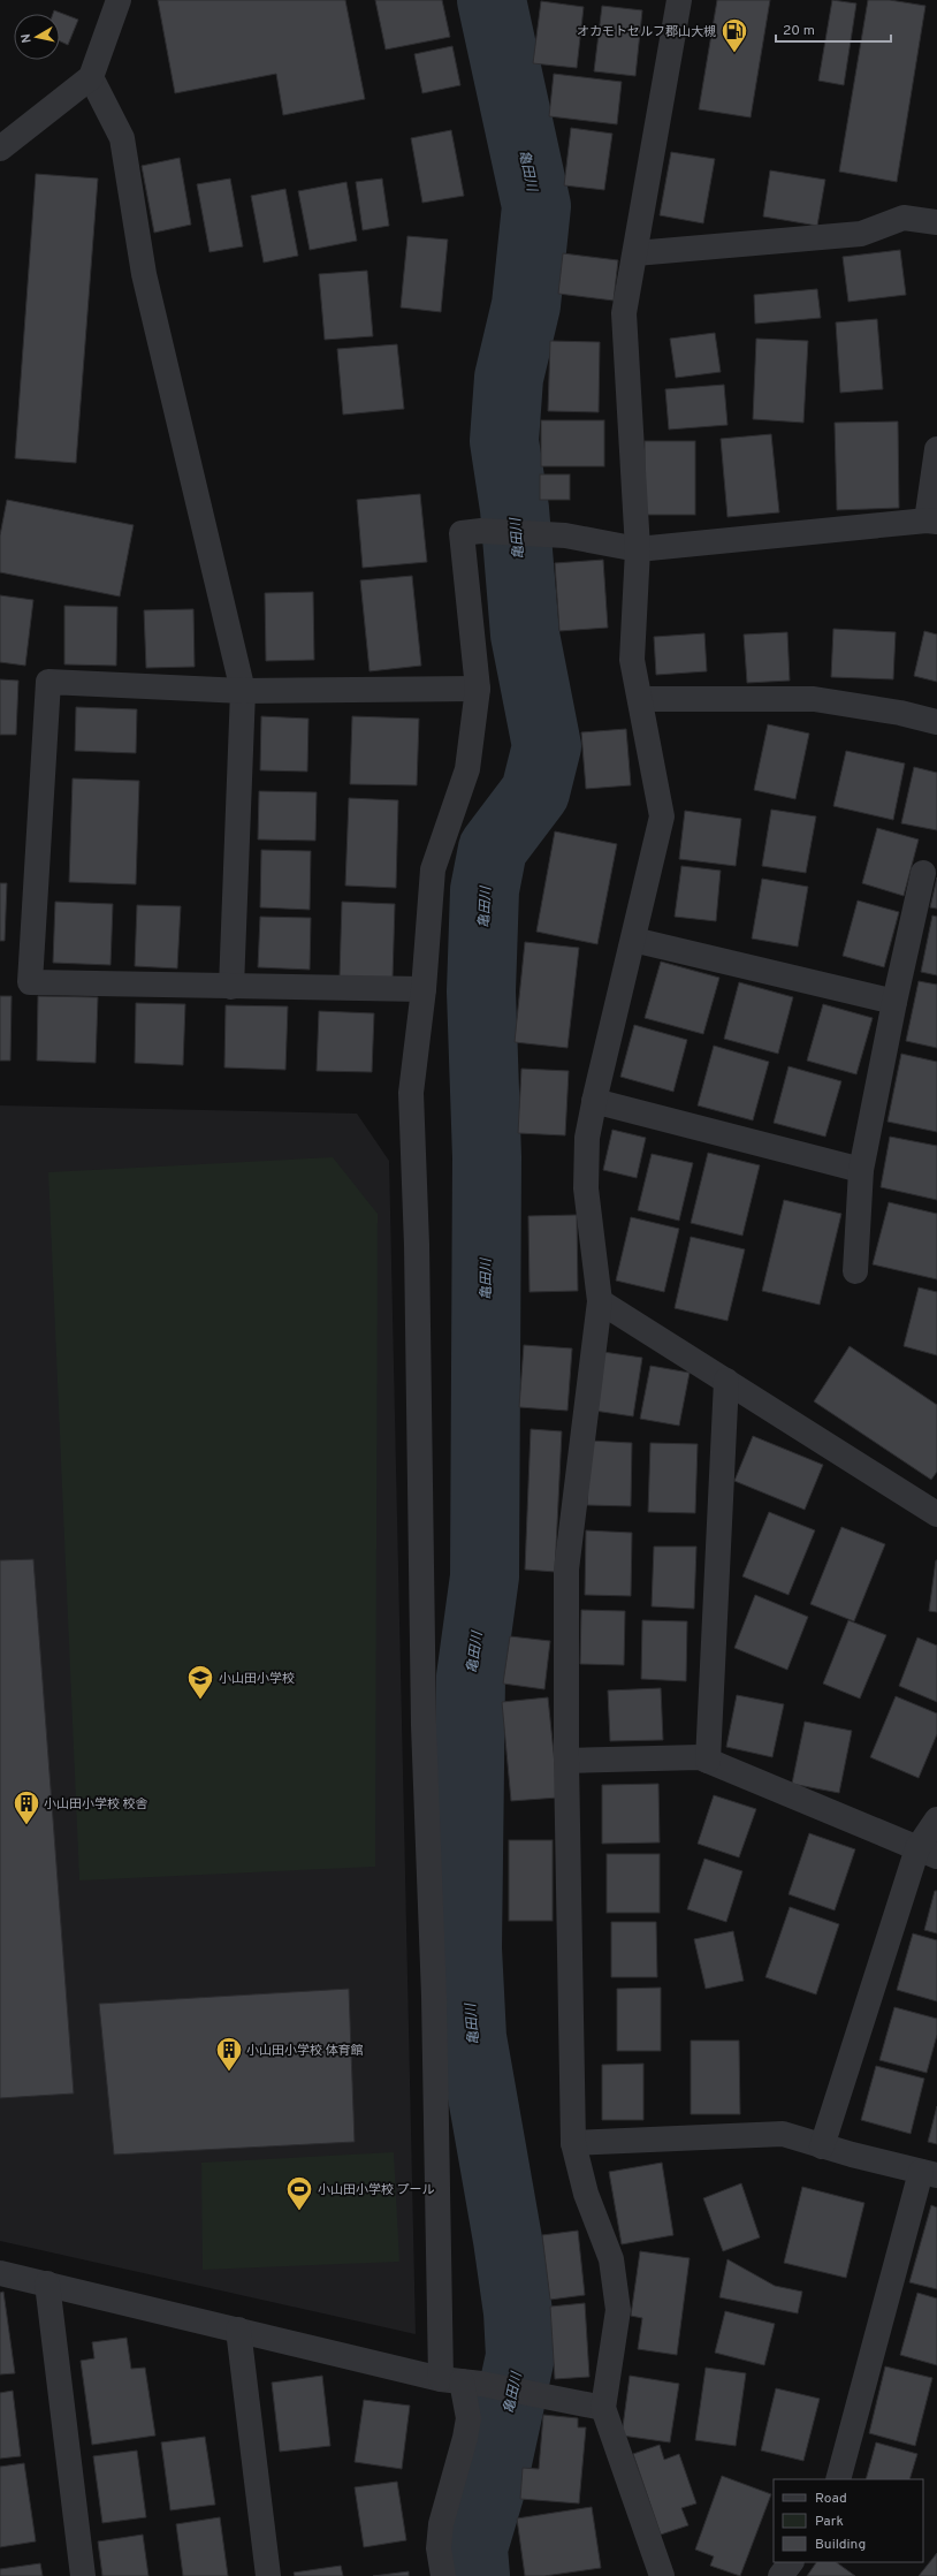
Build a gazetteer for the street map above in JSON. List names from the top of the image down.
{
  "water": ["亀田川"],
  "places": {
    "fuel station": ["オカモトセルフ郡山大槻"],
    "school or university": ["小山田小学校"],
    "building": ["小山田小学校 校舎", "小山田小学校 体育館"],
    "sports": ["小山田小学校 プール"]
  },
  "legend": ["Road", "Park", "Building"],
  "scale_bar": "20 m",
  "north": "left"
}
